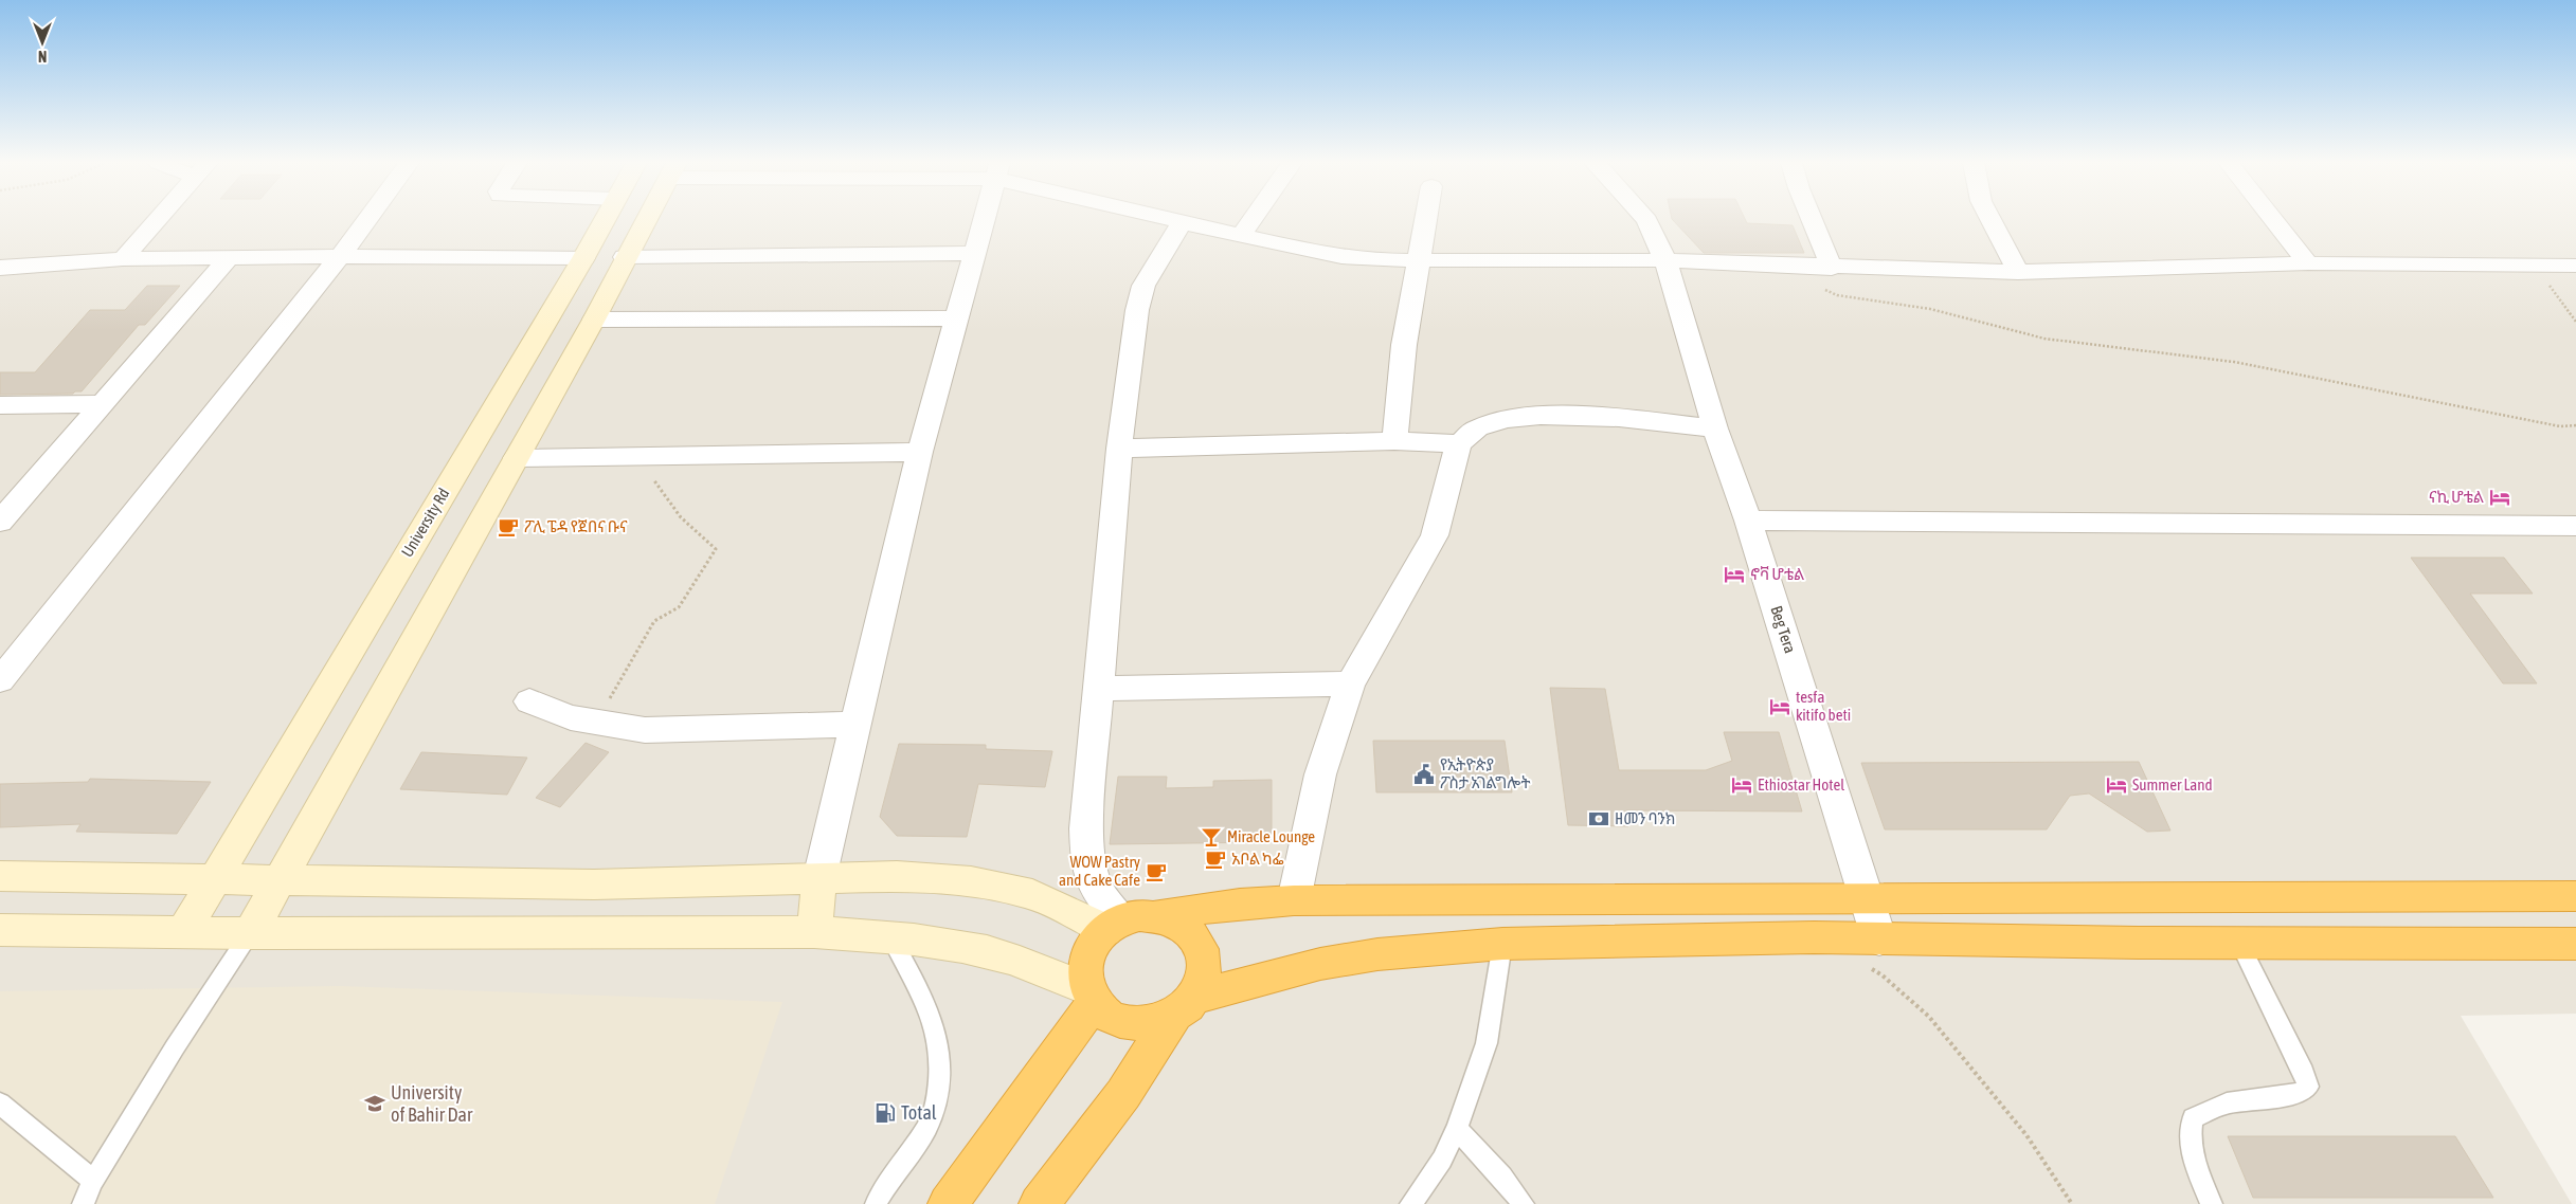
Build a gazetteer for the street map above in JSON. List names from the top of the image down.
{
  "streets": {
    "street": ["University Rd", "Beg Tera"]
  },
  "places": {
    "hotel": [
      "ናኪ ሆቴል",
      "ኖቫ ሆቴል",
      "tesfa kitifo beti",
      "Ethiostar Hotel",
      "Summer Land"
    ],
    "cafe": ["ፖሊ ፔዳ የጀበና ቡና", "አቦል ካፌ", "WOW Pastry and Cake Cafe"],
    "public building": ["የኢትዮጵያ ፖስታ አገልግሎት"],
    "bank": ["ዘመን ባንክ"],
    "bar": ["Miracle Lounge"],
    "school or university": ["University of Bahir Dar"],
    "fuel station": ["Total"]
  },
  "north": "bottom"
}
